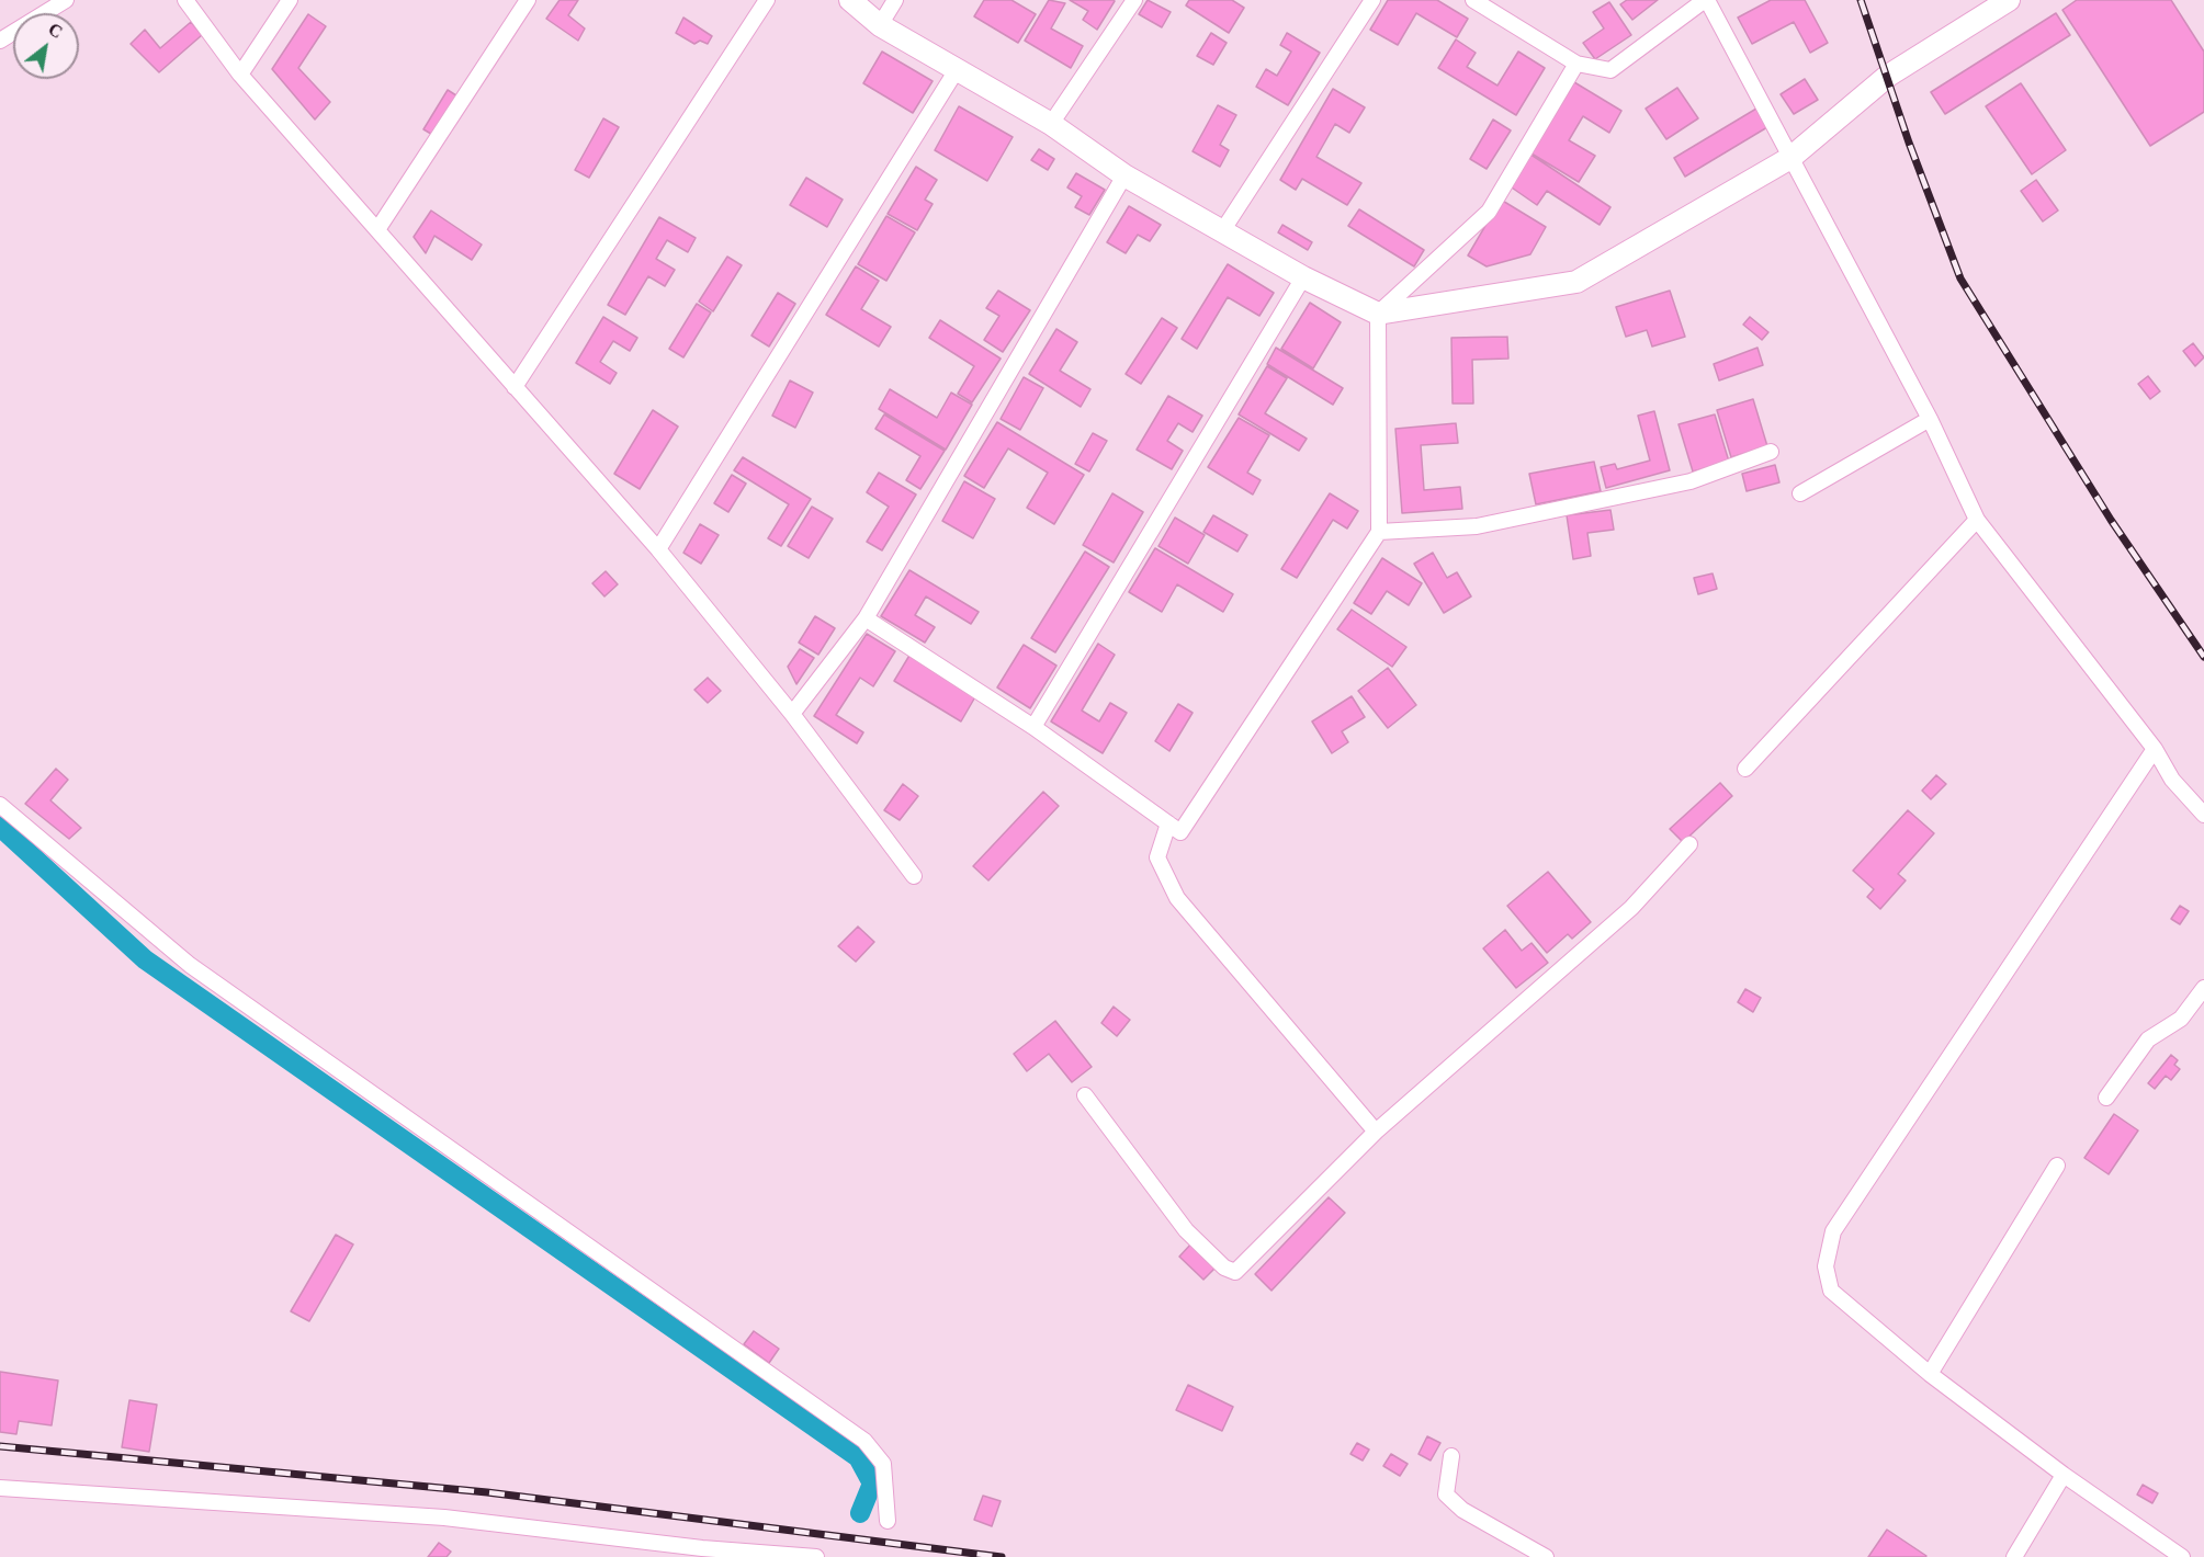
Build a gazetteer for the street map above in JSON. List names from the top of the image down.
{
  "north": "top right"
}
